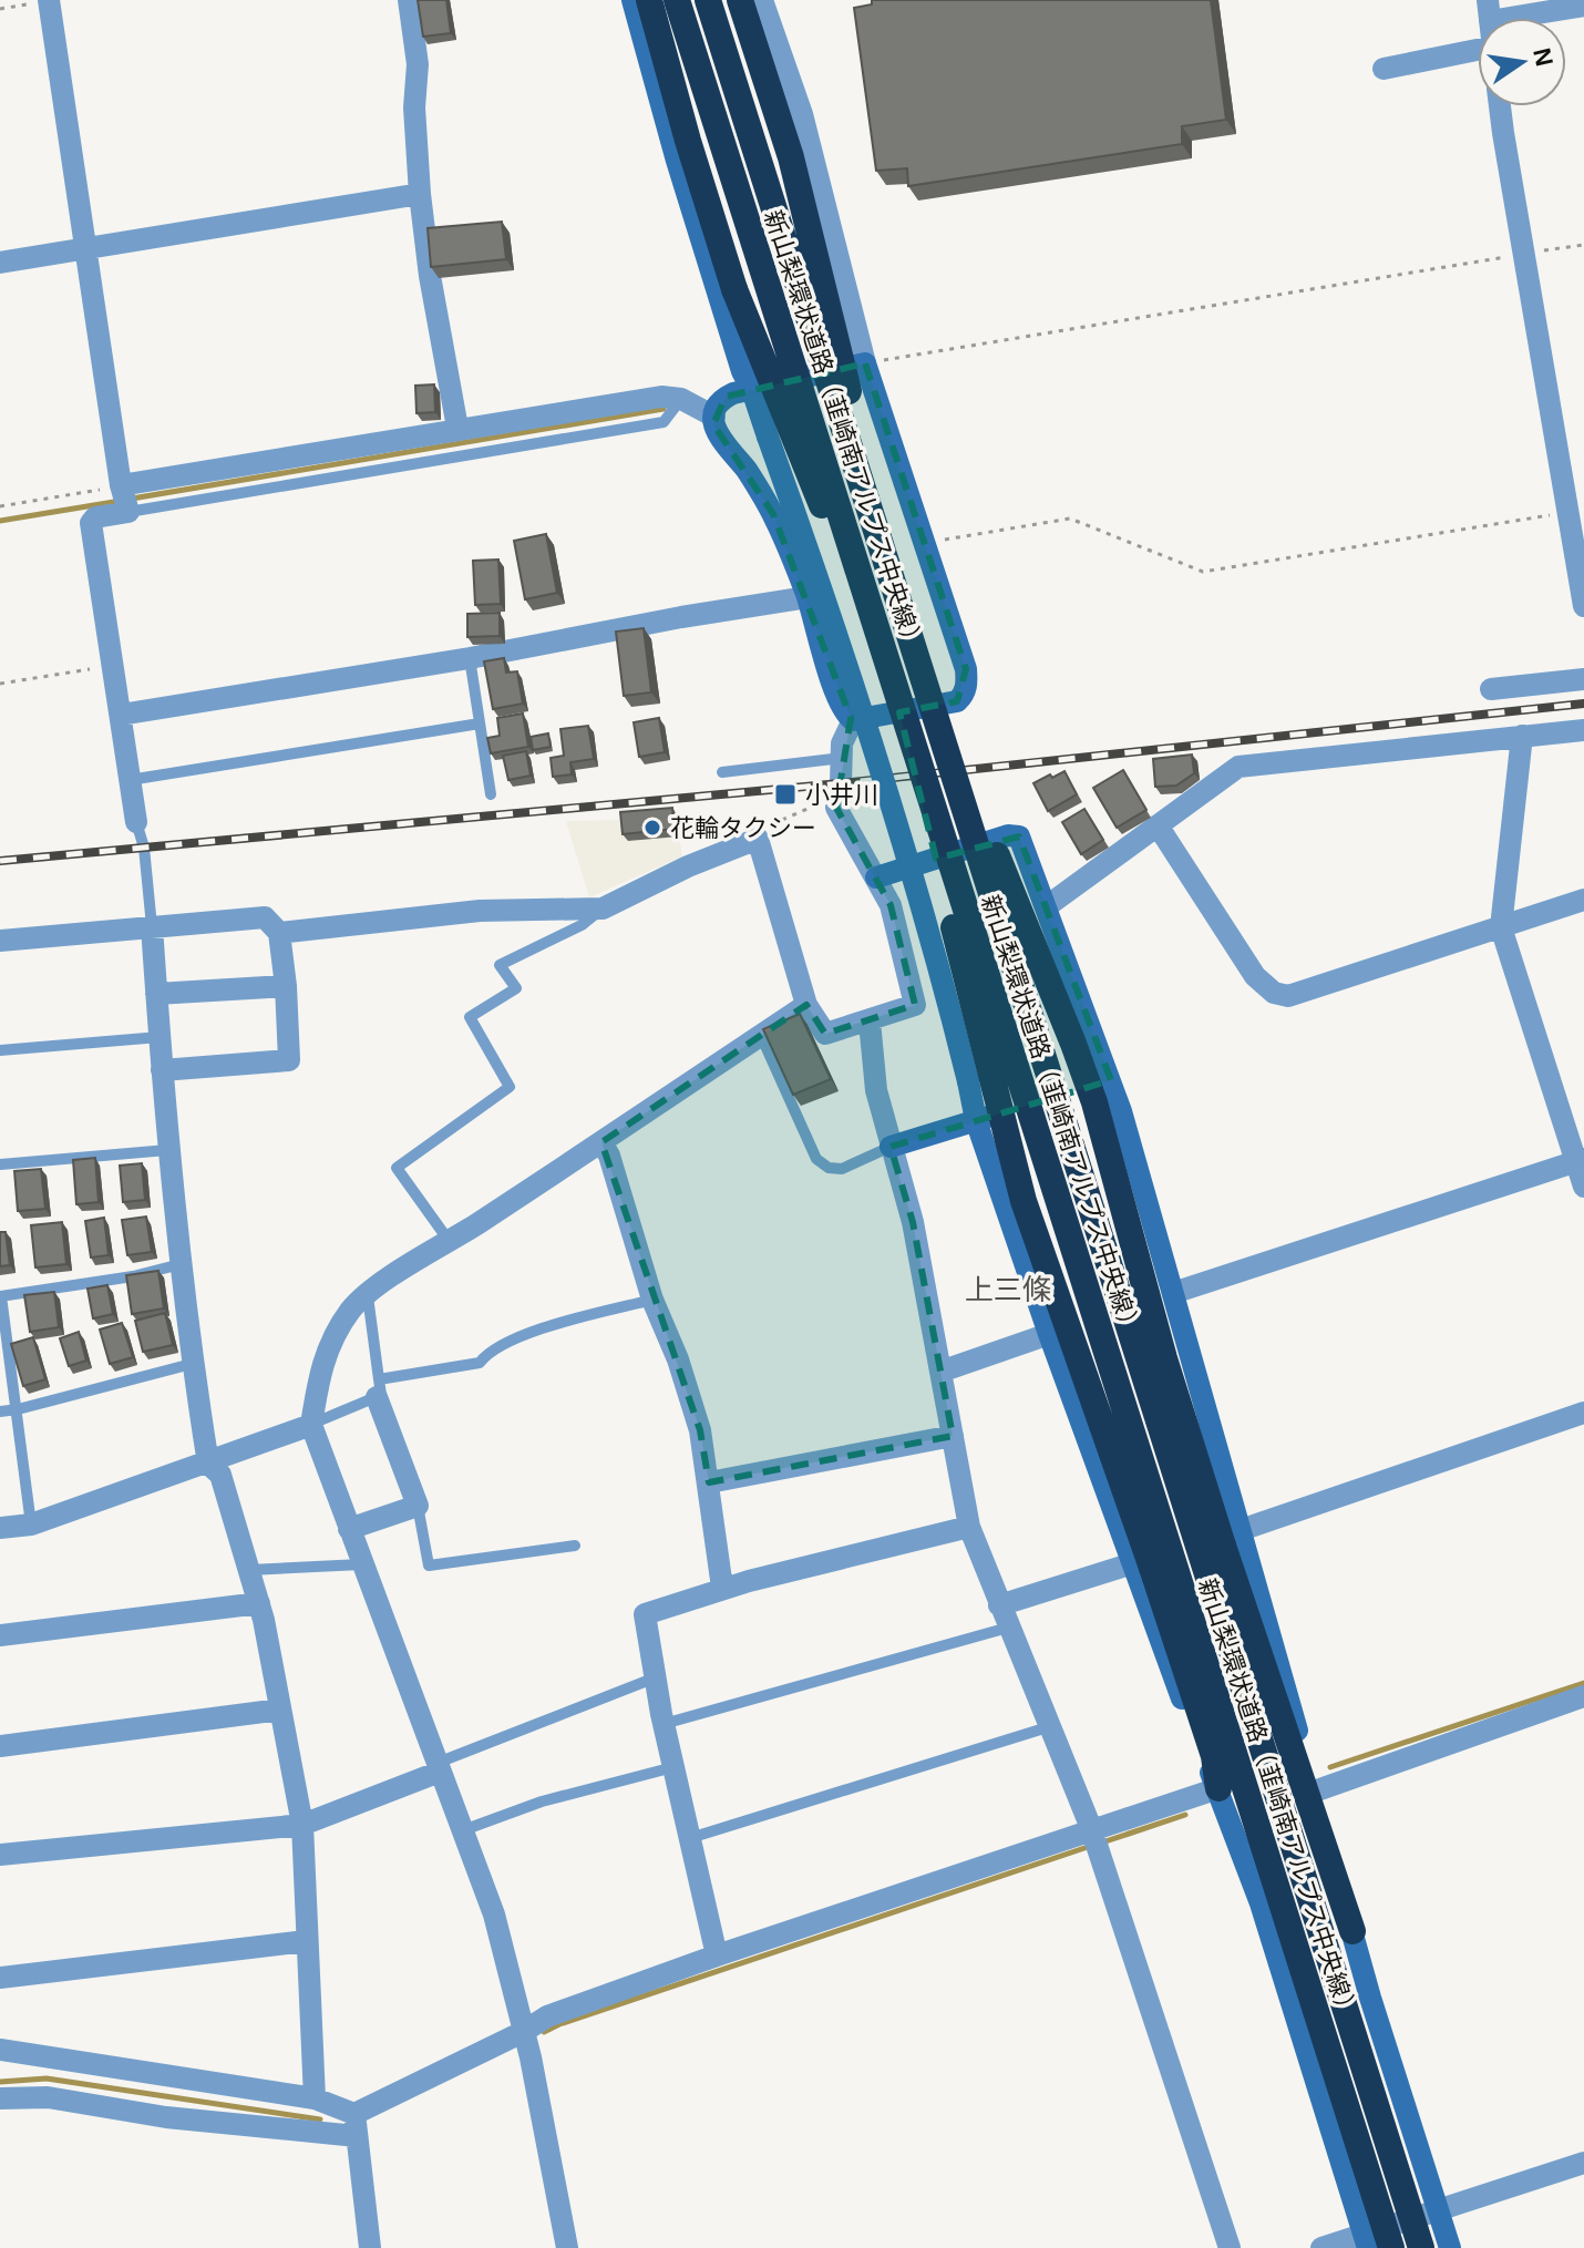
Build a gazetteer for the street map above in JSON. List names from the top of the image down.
{
  "streets": {
    "highway": ["新山梨環状道路（韮崎南アルプス中央線）"]
  },
  "districts": ["上三條"],
  "places": {
    "transit": ["小井川"],
    "other": ["花輪タクシー"]
  },
  "north": "right"
}
